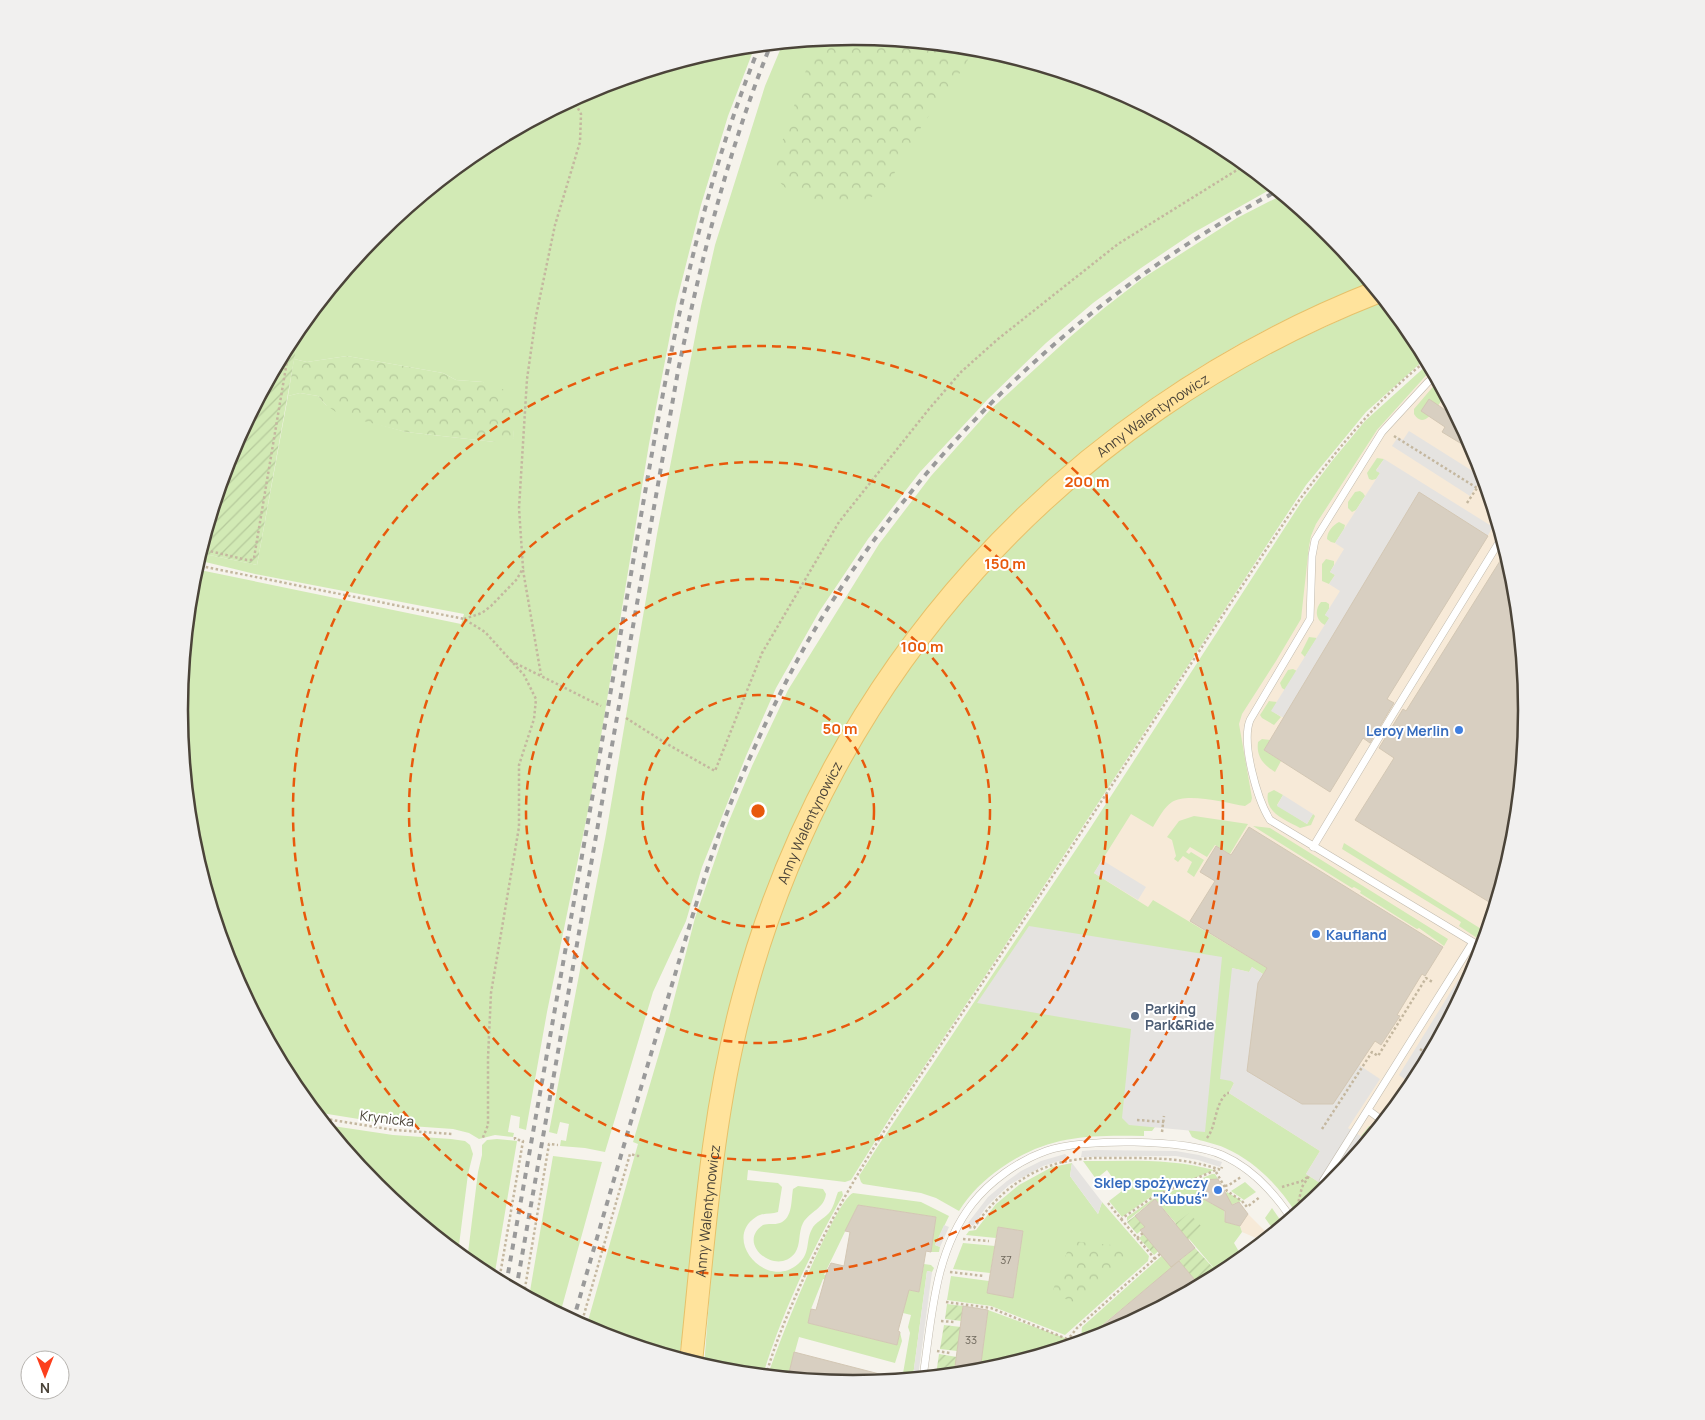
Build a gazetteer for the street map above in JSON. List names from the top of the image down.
{
  "streets": {
    "main road": ["Anny Walentynowicz"],
    "path": ["Krynicka"]
  },
  "places": [
    "Leroy Merlin",
    "Kaufland",
    "Parking Park&Ride",
    "Sklep spożywczy \"Kubuś\""
  ],
  "house_numbers": ["37", "33"],
  "north": "bottom",
  "rings": [
    "200 m",
    "150 m",
    "100 m",
    "50 m"
  ]
}
